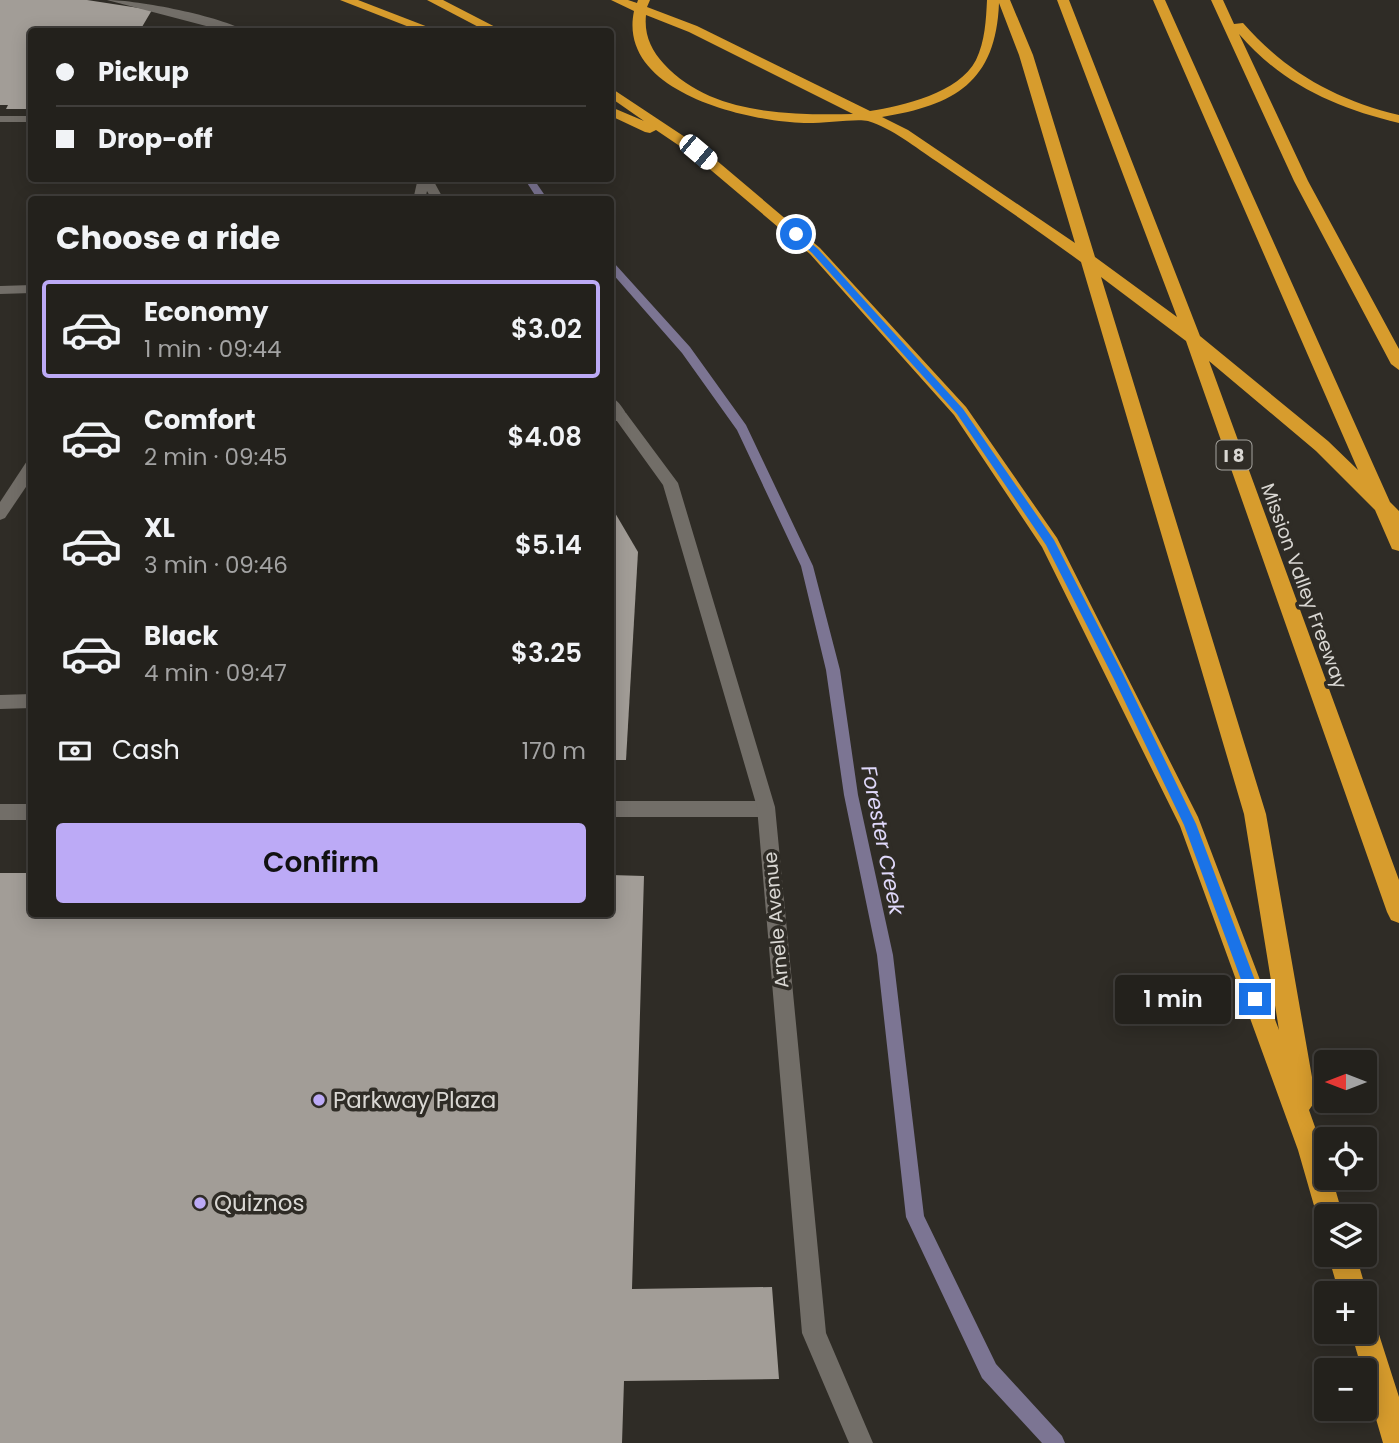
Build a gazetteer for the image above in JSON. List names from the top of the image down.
{
  "streets": {
    "highway": ["I 8", "Mission Valley Freeway"],
    "street": ["Arnele Avenue"]
  },
  "water": ["Forester Creek"],
  "places": ["Parkway Plaza", "Quiznos"],
  "north": "left",
  "page": {
    "banner": ["Pickup", "Drop-off"],
    "heading": "Choose a ride",
    "list": [
      {
        "name": "Economy",
        "note": "1 min · 09:44",
        "value": "$3.02"
      },
      {
        "name": "Comfort",
        "note": "2 min · 09:45",
        "value": "$4.08"
      },
      {
        "name": "XL",
        "note": "3 min · 09:46",
        "value": "$5.14"
      },
      {
        "name": "Black",
        "note": "4 min · 09:47",
        "value": "$3.25"
      }
    ],
    "pay": ["Cash", "170 m"],
    "buttons": "Confirm",
    "bubble": "1 min",
    "map_buttons": ["+", "−"]
  }
}
